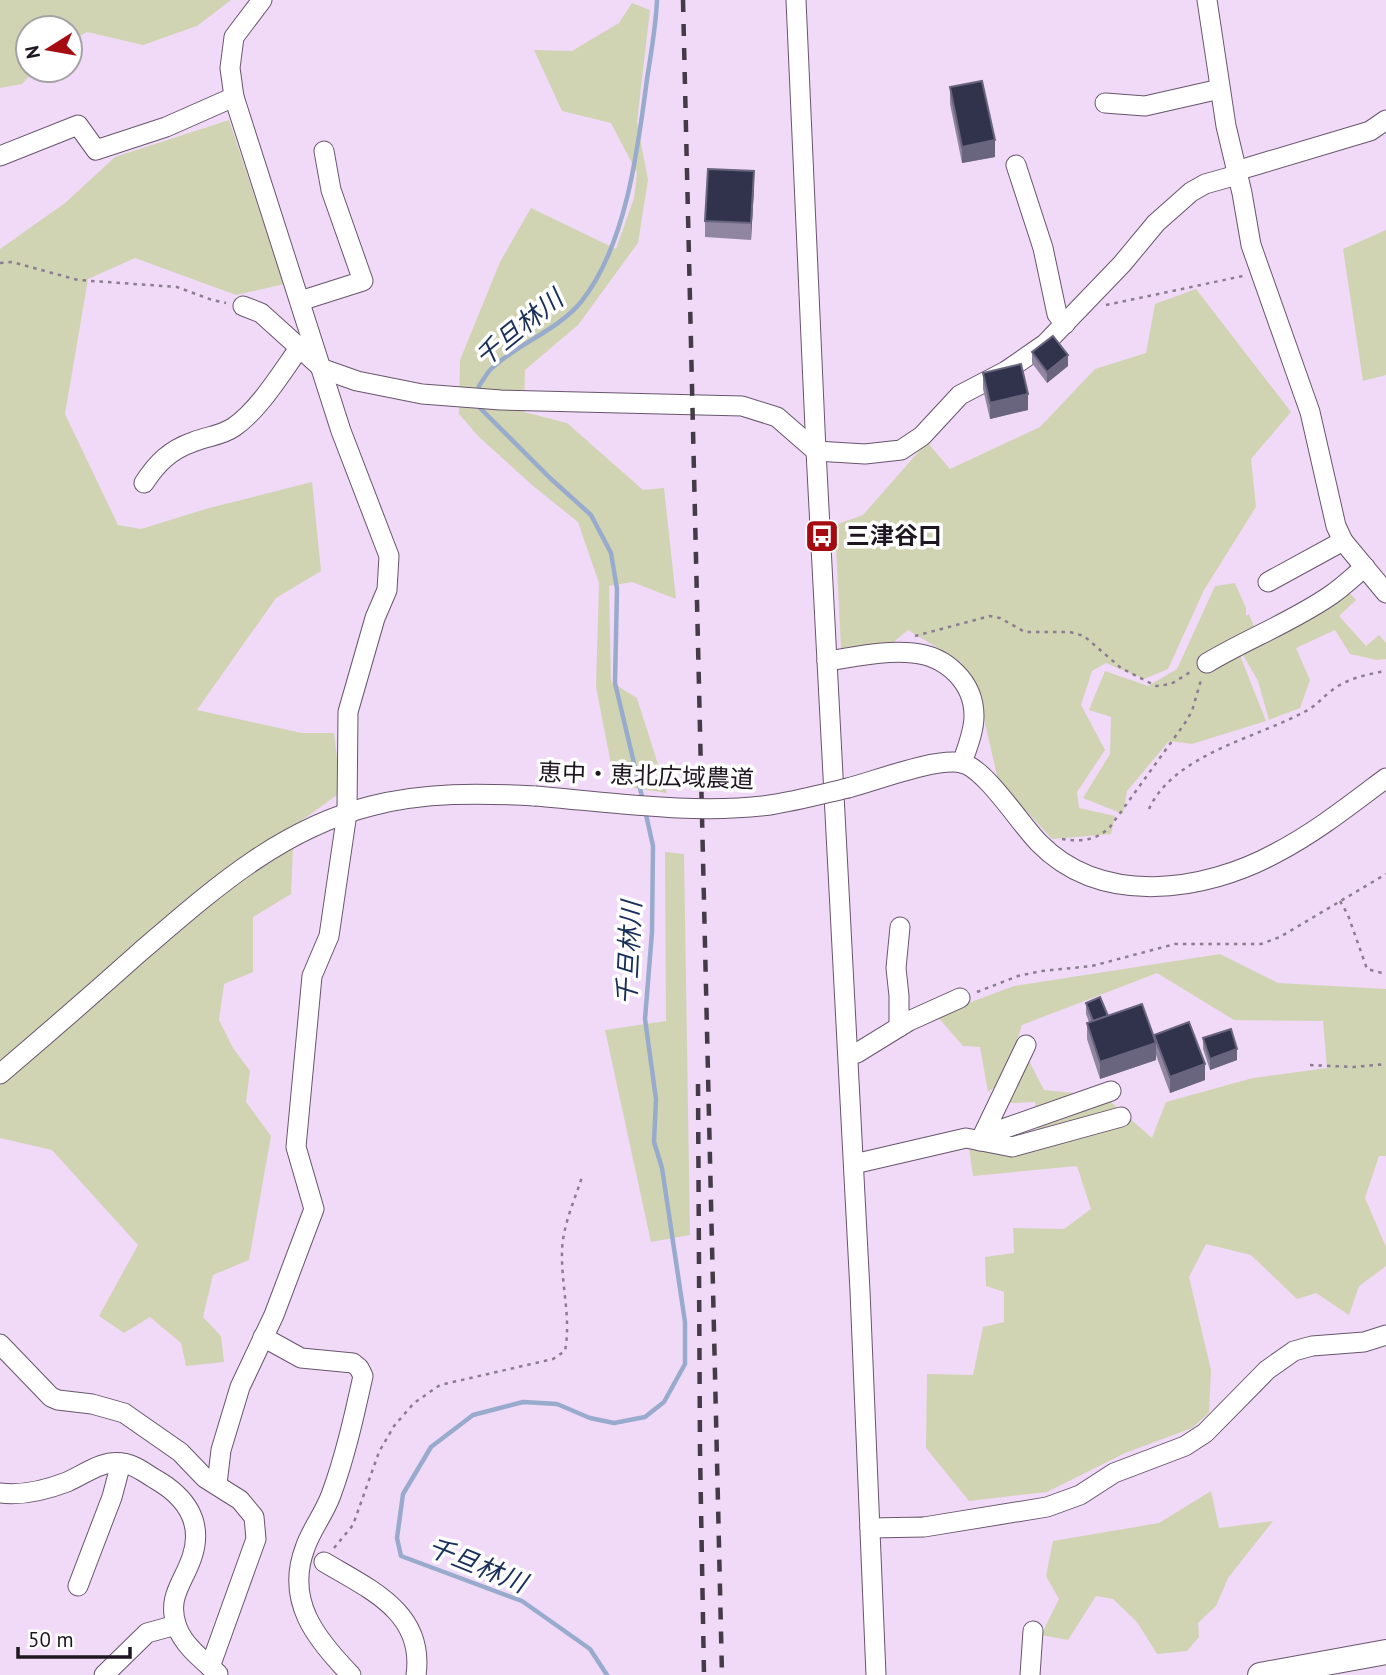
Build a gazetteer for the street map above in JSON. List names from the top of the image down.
{
  "streets": {
    "street": ["恵中・恵北広域農道"]
  },
  "water": ["千旦林川"],
  "places": {
    "bus stop": ["三津谷口"]
  },
  "scale_bar": "50 m",
  "north": "left"
}
